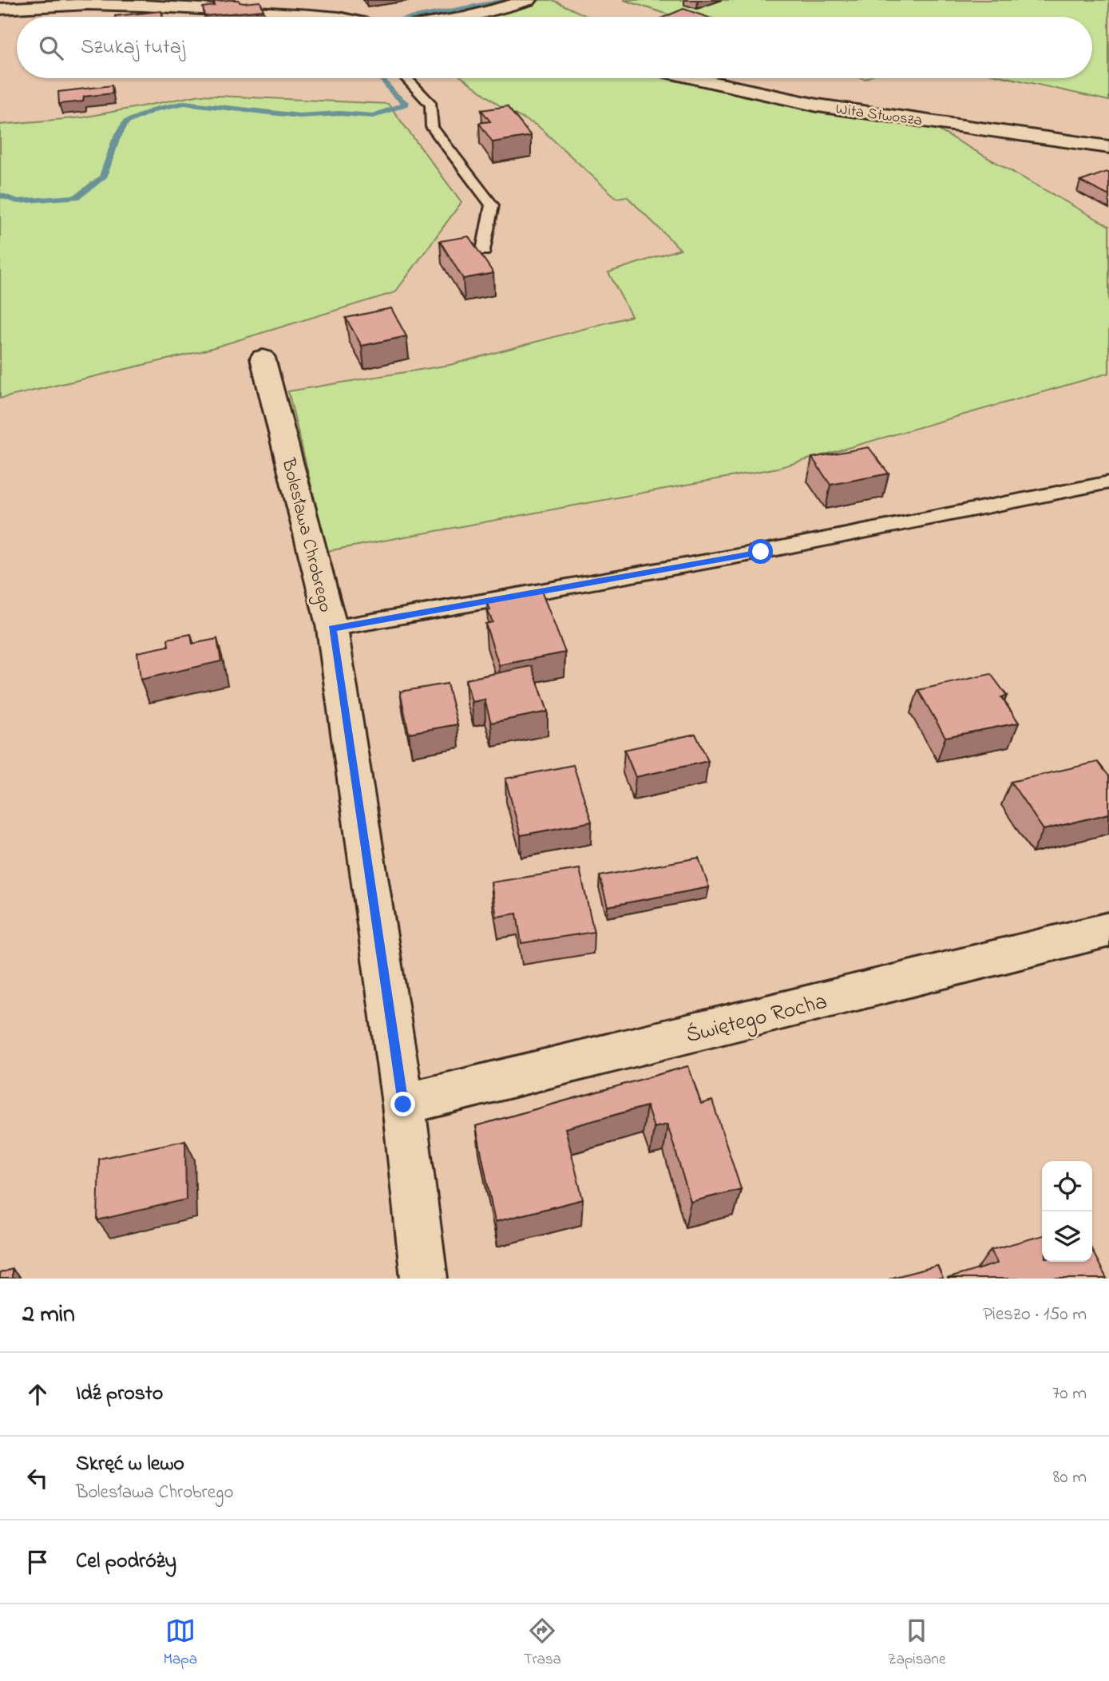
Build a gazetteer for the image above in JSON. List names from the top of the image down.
{
  "streets": {
    "street": ["Wita Stwosza", "Bolesława Chrobrego", "Świętego Rocha"]
  },
  "crossings": [
    ["Bolesława Chrobrego", "Świętego Rocha"]
  ],
  "page": {
    "search": "Szukaj tutaj",
    "heading": ["2 min", "Pieszo · 150 m"],
    "list": [
      ["Idź prosto", "70 m"],
      ["Skręć w lewo", "Bolesława Chrobrego", "80 m"],
      "Cel podróży"
    ],
    "nav": ["Mapa", "Trasa", "Zapisane"]
  }
}
